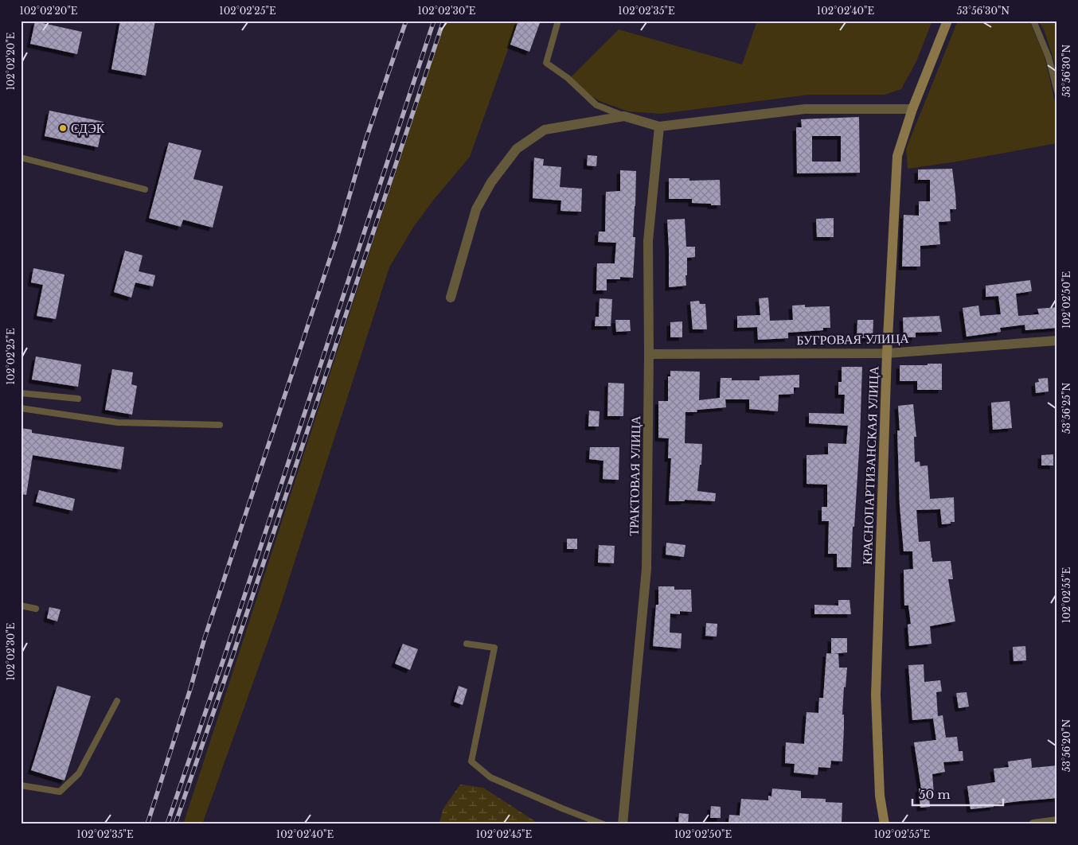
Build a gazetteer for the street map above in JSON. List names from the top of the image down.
{
  "streets": {
    "street": ["БУГРОВАЯ УЛИЦА", "КРАСНОПАРТИЗАНСКАЯ УЛИЦА", "ТРАКТОВАЯ УЛИЦА"]
  },
  "crossings": [
    ["БУГРОВАЯ УЛИЦА", "КРАСНОПАРТИЗАНСКАЯ УЛИЦА"],
    ["БУГРОВАЯ УЛИЦА", "ТРАКТОВАЯ УЛИЦА"]
  ],
  "places": ["СДЭК"],
  "scale_bar": "50 m",
  "coordinates": [
    "102°02'20\"E",
    "102°02'25\"E",
    "102°02'30\"E",
    "102°02'35\"E",
    "102°02'40\"E",
    "53°56'30\"N",
    "102°02'50\"E",
    "53°56'25\"N",
    "102°02'55\"E",
    "53°56'20\"N",
    "102°02'45\"E"
  ]
}
